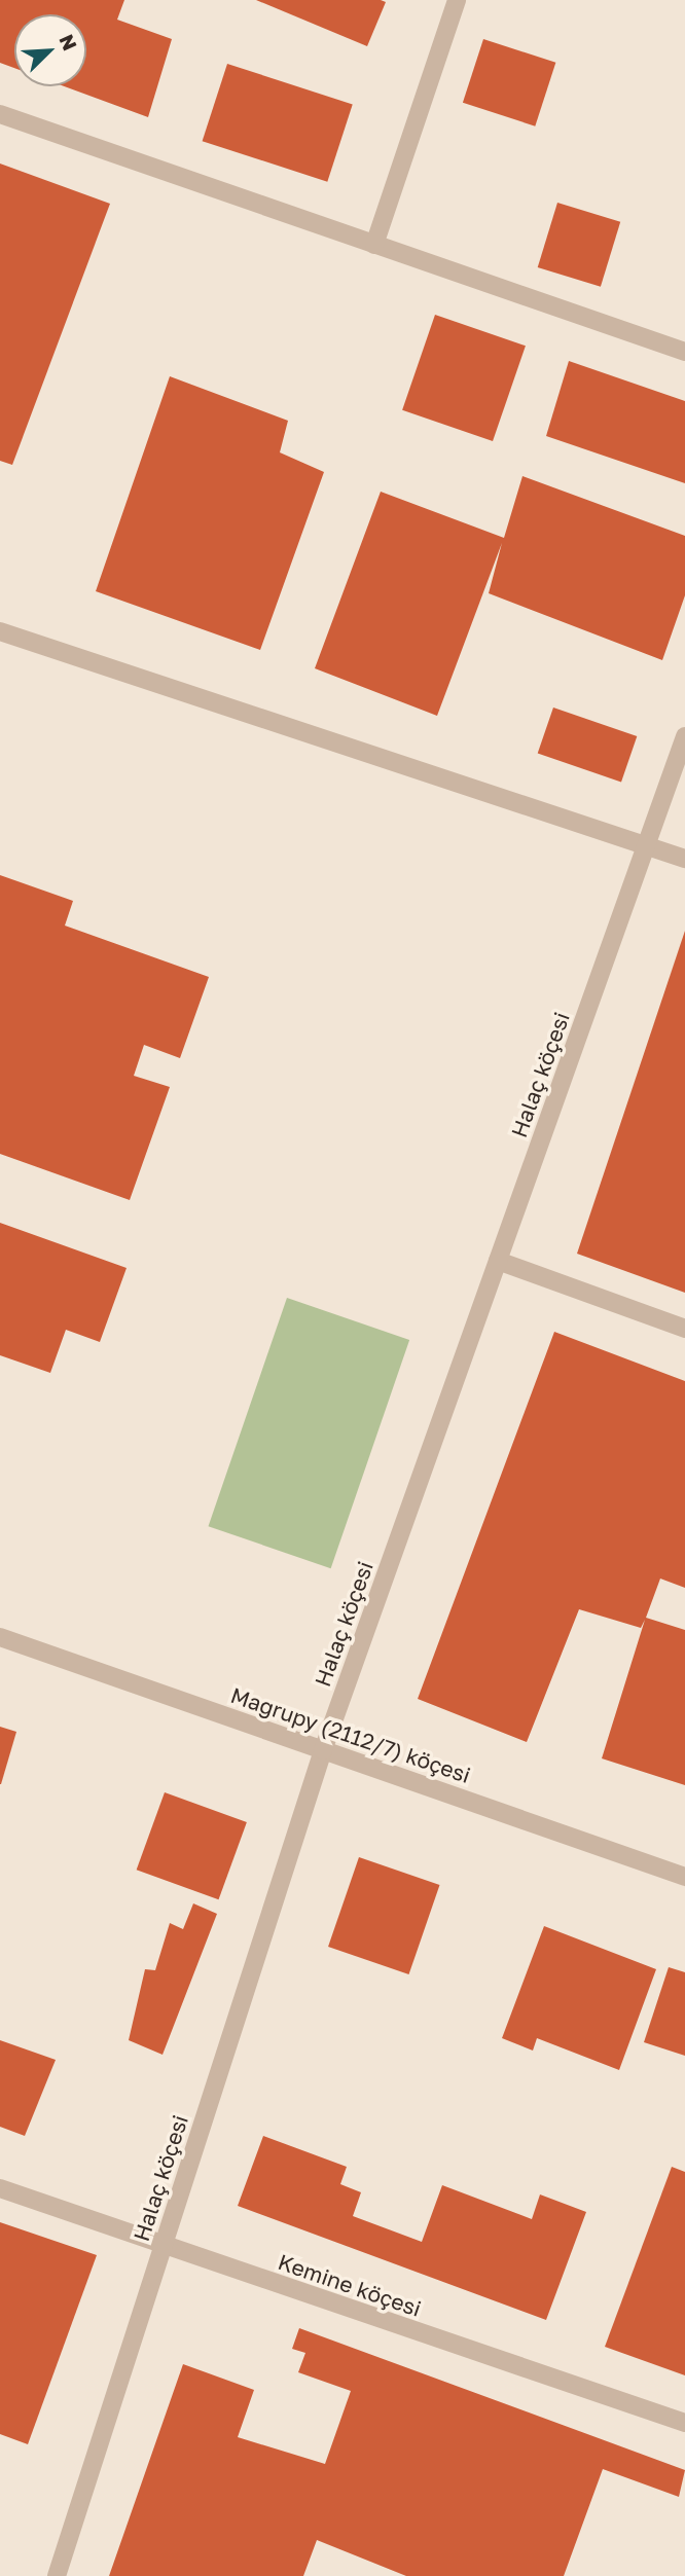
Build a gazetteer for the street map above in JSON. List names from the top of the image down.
{
  "streets": {
    "street": ["Halaç köçesi", "Magrupy (2112/7) köçesi", "Kemine köçesi"]
  },
  "crossings": [
    ["Halaç köçesi", "Magrupy (2112/7) köçesi"],
    ["Halaç köçesi", "Kemine köçesi"]
  ],
  "north": "top right"
}
